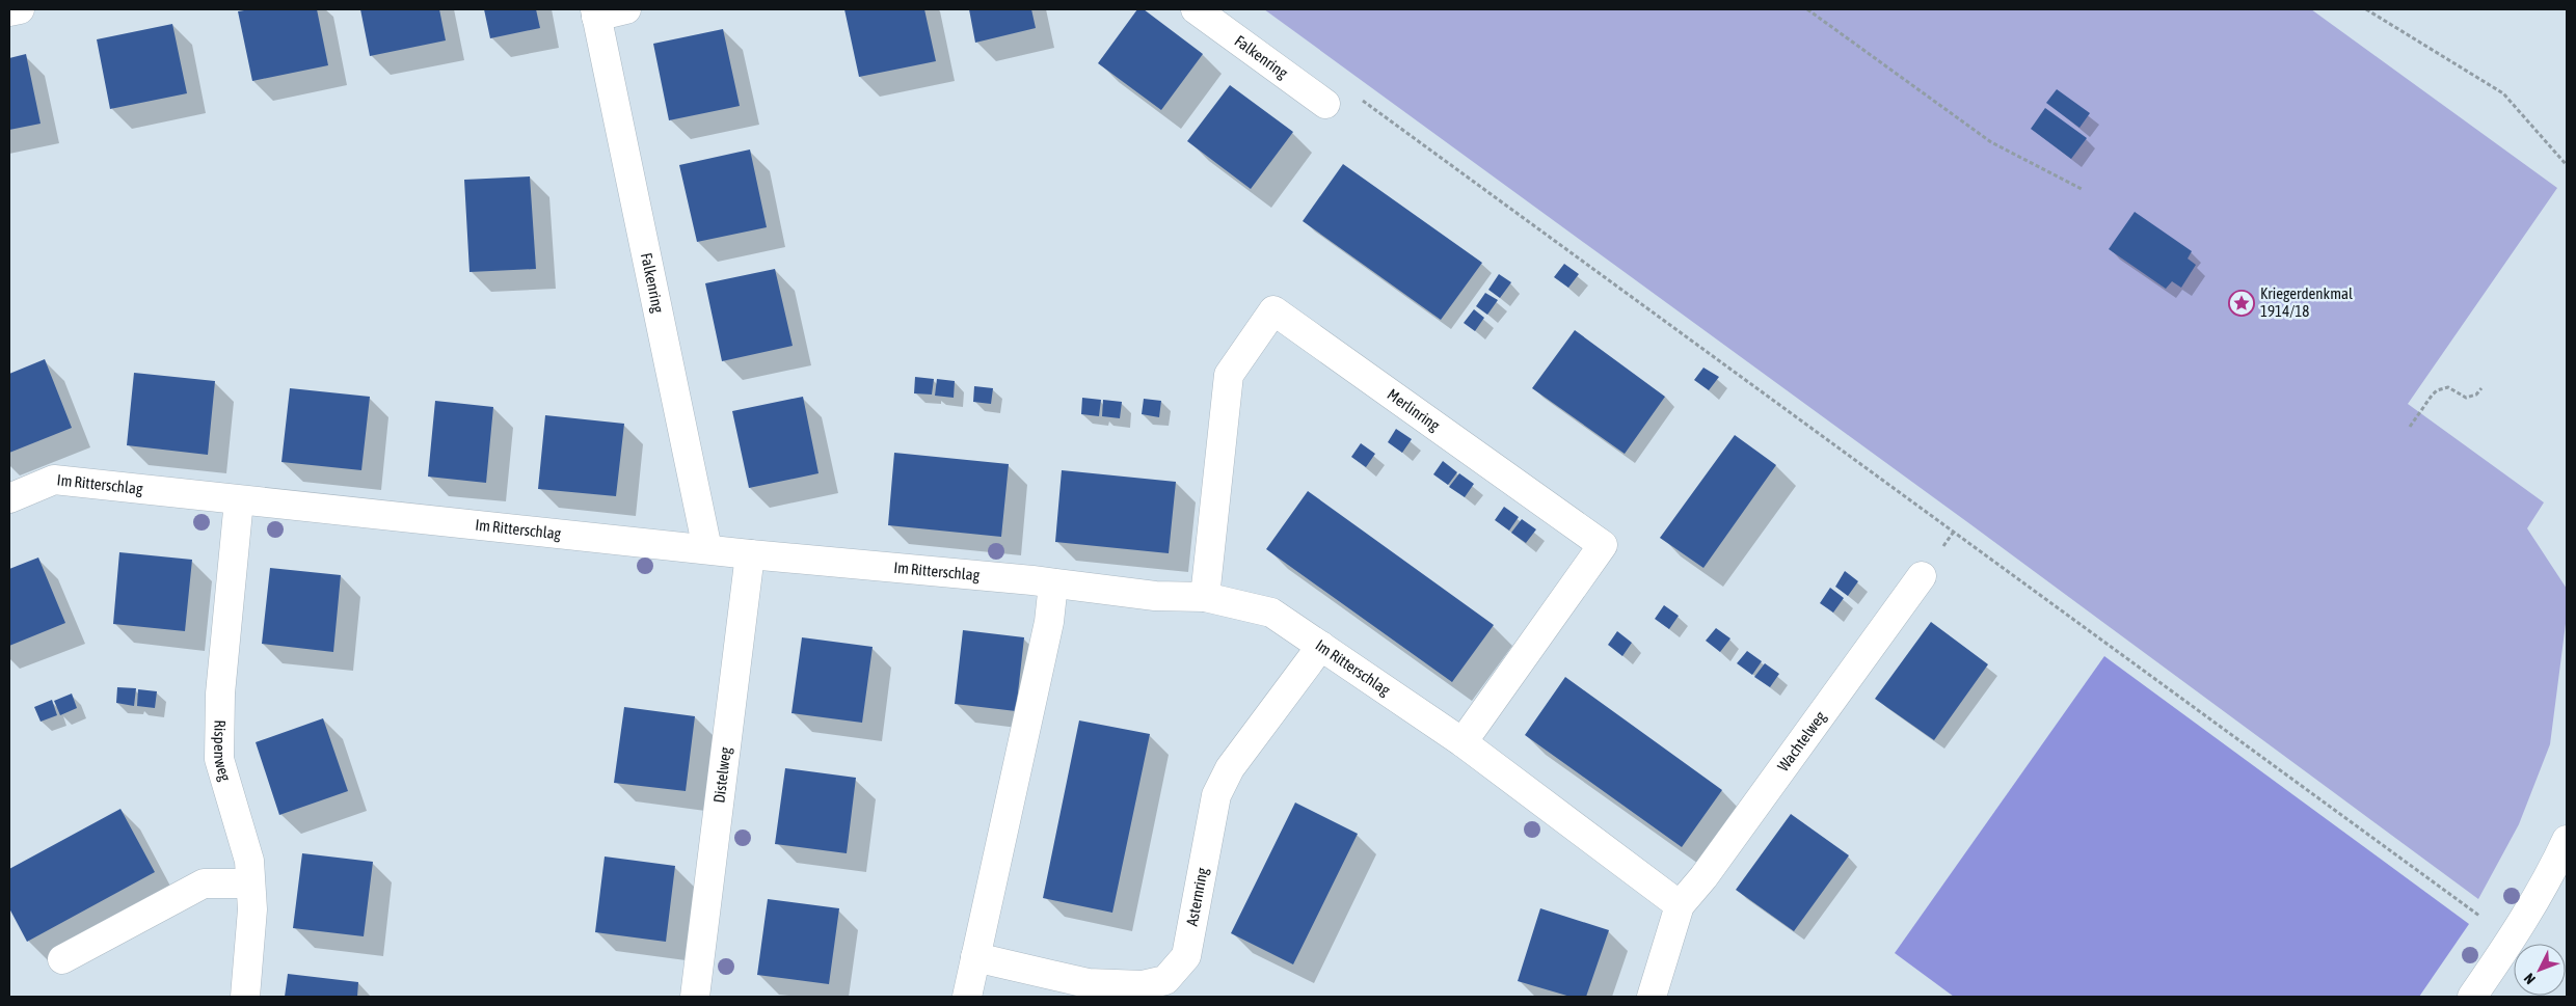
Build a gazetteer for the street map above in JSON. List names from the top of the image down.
{
  "streets": {
    "street": [
      "Falkenring",
      "Merlinring",
      "Im Ritterschlag",
      "Wachtelweg",
      "Rispenweg",
      "Distelweg",
      "Asternring"
    ]
  },
  "crossings": [
    ["Falkenring", "Im Ritterschlag"],
    ["Merlinring", "Im Ritterschlag"],
    ["Im Ritterschlag", "Wachtelweg"],
    ["Im Ritterschlag", "Rispenweg"],
    ["Im Ritterschlag", "Distelweg"],
    ["Im Ritterschlag", "Asternring"]
  ],
  "places": {
    "place": ["Kriegerdenkmal 1914/18"]
  },
  "north": "bottom left"
}
